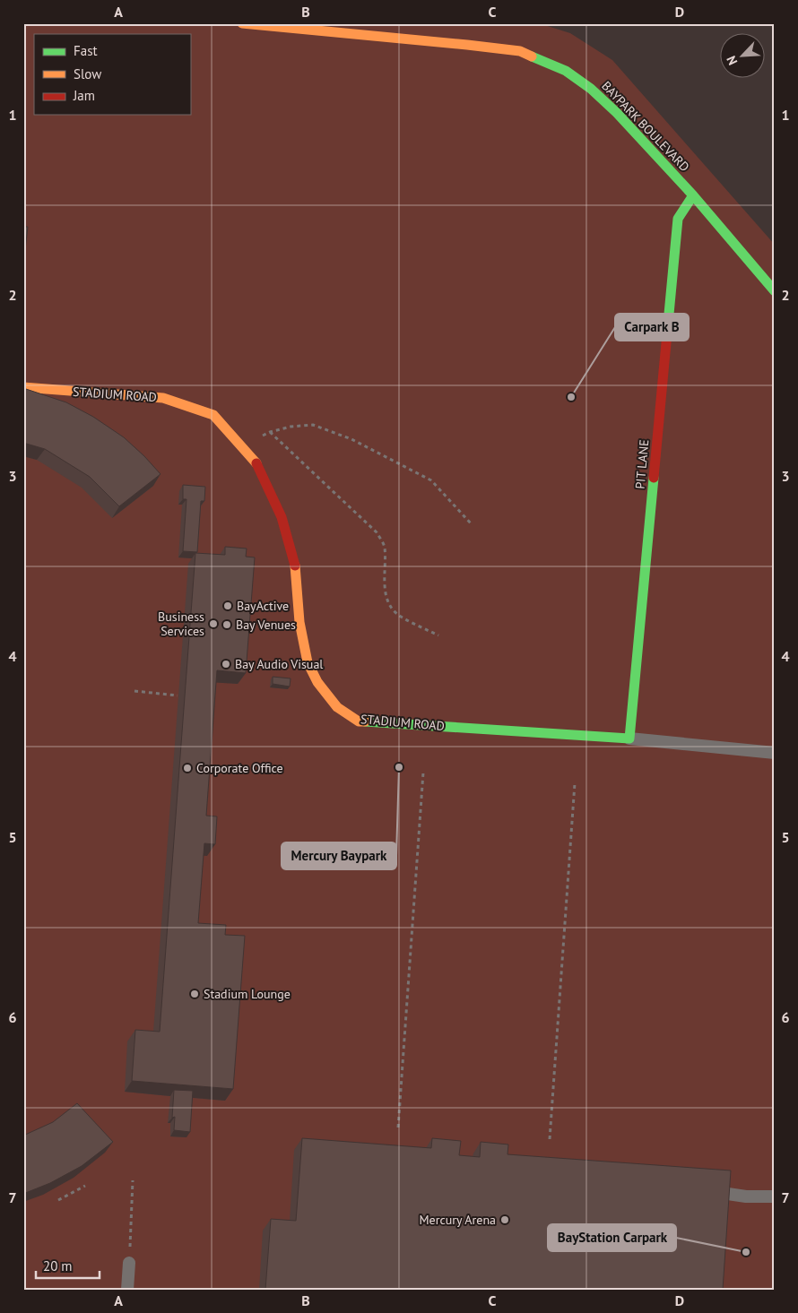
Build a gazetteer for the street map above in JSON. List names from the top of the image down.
{
  "streets": {
    "street": ["BAYPARK BOULEVARD", "STADIUM ROAD", "PIT LANE"]
  },
  "crossings": [
    ["BAYPARK BOULEVARD", "PIT LANE"],
    ["STADIUM ROAD", "PIT LANE"]
  ],
  "places": [
    "Carpark B",
    "BayActive",
    "Business Services",
    "Bay Venues",
    "Bay Audio Visual",
    "Mercury Baypark",
    "Corporate Office",
    "Stadium Lounge",
    "Mercury Arena",
    "BayStation Carpark"
  ],
  "legend": ["Fast", "Slow", "Jam"],
  "scale_bar": "20 m",
  "north": "bottom left",
  "grid": {
    "columns": [
      "A",
      "B",
      "C",
      "D"
    ],
    "rows": [
      "1",
      "2",
      "3",
      "4",
      "5",
      "6",
      "7"
    ]
  }
}
